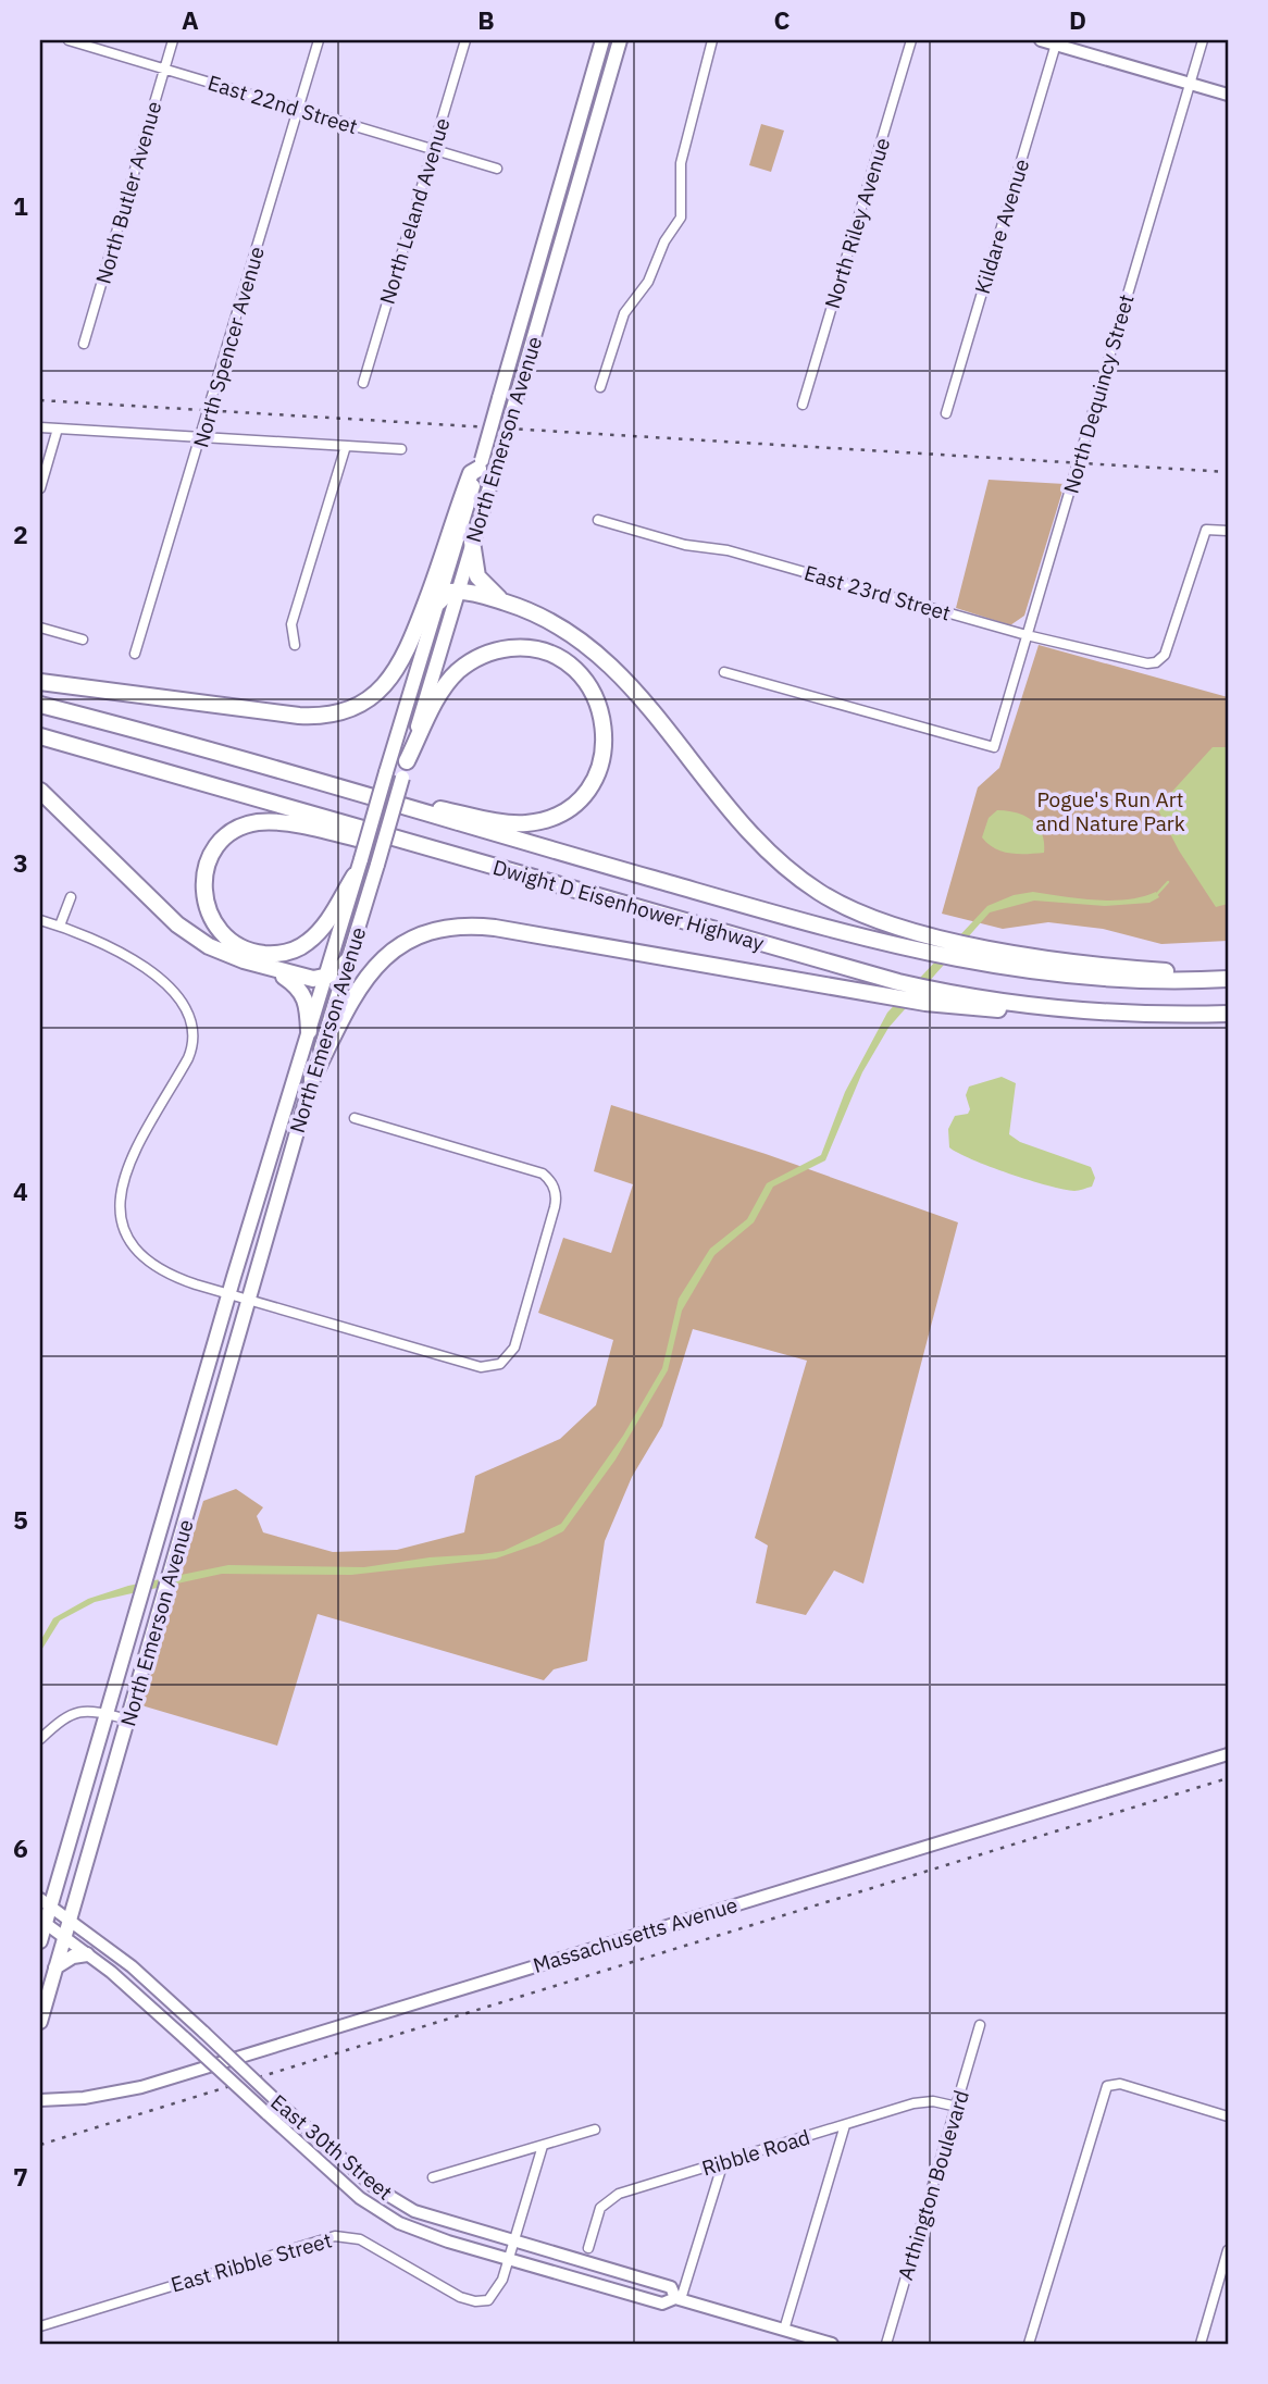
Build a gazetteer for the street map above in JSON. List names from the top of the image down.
{
  "streets": {
    "highway": ["Dwight D Eisenhower Highway"],
    "main road": ["North Emerson Avenue", "Massachusetts Avenue", "East 30th Street"],
    "street": [
      "East 22nd Street",
      "North Butler Avenue",
      "North Leland Avenue",
      "North Riley Avenue",
      "Kildare Avenue",
      "North Spencer Avenue",
      "North Dequincy Street",
      "East 23rd Street",
      "Ribble Road",
      "Arthington Boulevard",
      "East Ribble Street"
    ]
  },
  "crossings": [
    ["East 22nd Street", "North Butler Avenue"],
    ["East 22nd Street", "North Leland Avenue"],
    ["East 22nd Street", "North Spencer Avenue"],
    ["North Dequincy Street", "East 23rd Street"],
    ["North Emerson Avenue", "East 30th Street"],
    ["East 30th Street", "East Ribble Street"],
    ["Ribble Road", "Arthington Boulevard"]
  ],
  "parks": ["Pogue's Run Art and Nature Park"],
  "grid": {
    "columns": [
      "A",
      "B",
      "C",
      "D"
    ],
    "rows": [
      "1",
      "2",
      "3",
      "4",
      "5",
      "6",
      "7"
    ]
  }
}
